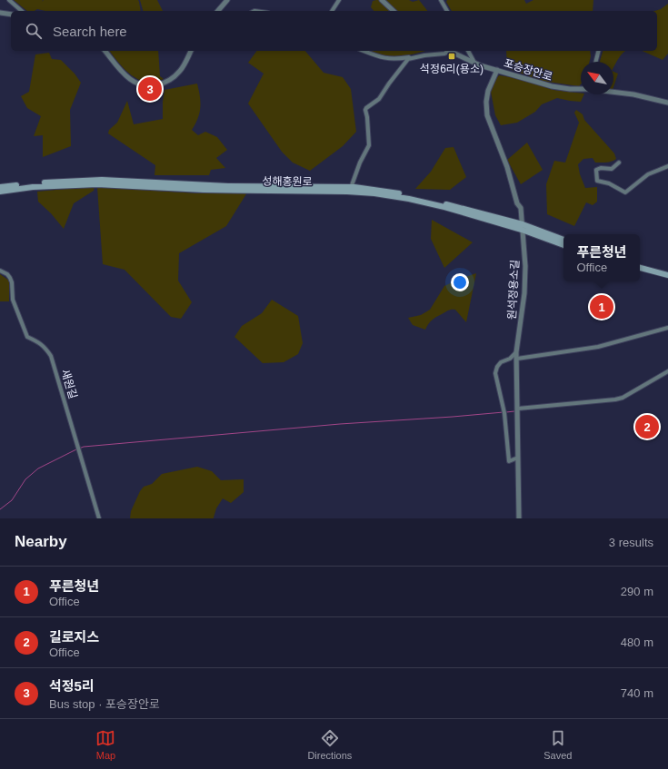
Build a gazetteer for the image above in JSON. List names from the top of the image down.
{
  "streets": {
    "main road": ["성해홍원로"],
    "street": ["포승장안로", "원석정용소길", "새원길"]
  },
  "crossings": [
    ["포승장안로", "원석정용소길"],
    ["성해홍원로", "원석정용소길"]
  ],
  "places": {
    "transit": ["석정6리(용소)"]
  },
  "north": "top left",
  "page": {
    "search": "Search here",
    "pins": ["3", "1", "2"],
    "popup": ["푸른청년", "Office"],
    "heading": ["Nearby", "3 results"],
    "list": [
      {
        "mark": "1",
        "name": "푸른청년",
        "note": "Office",
        "value": "290 m"
      },
      {
        "mark": "2",
        "name": "길로지스",
        "note": "Office",
        "value": "480 m"
      },
      {
        "mark": "3",
        "name": "석정5리",
        "note": "Bus stop · 포승장안로",
        "value": "740 m"
      }
    ],
    "nav": ["Map", "Directions", "Saved"]
  }
}
